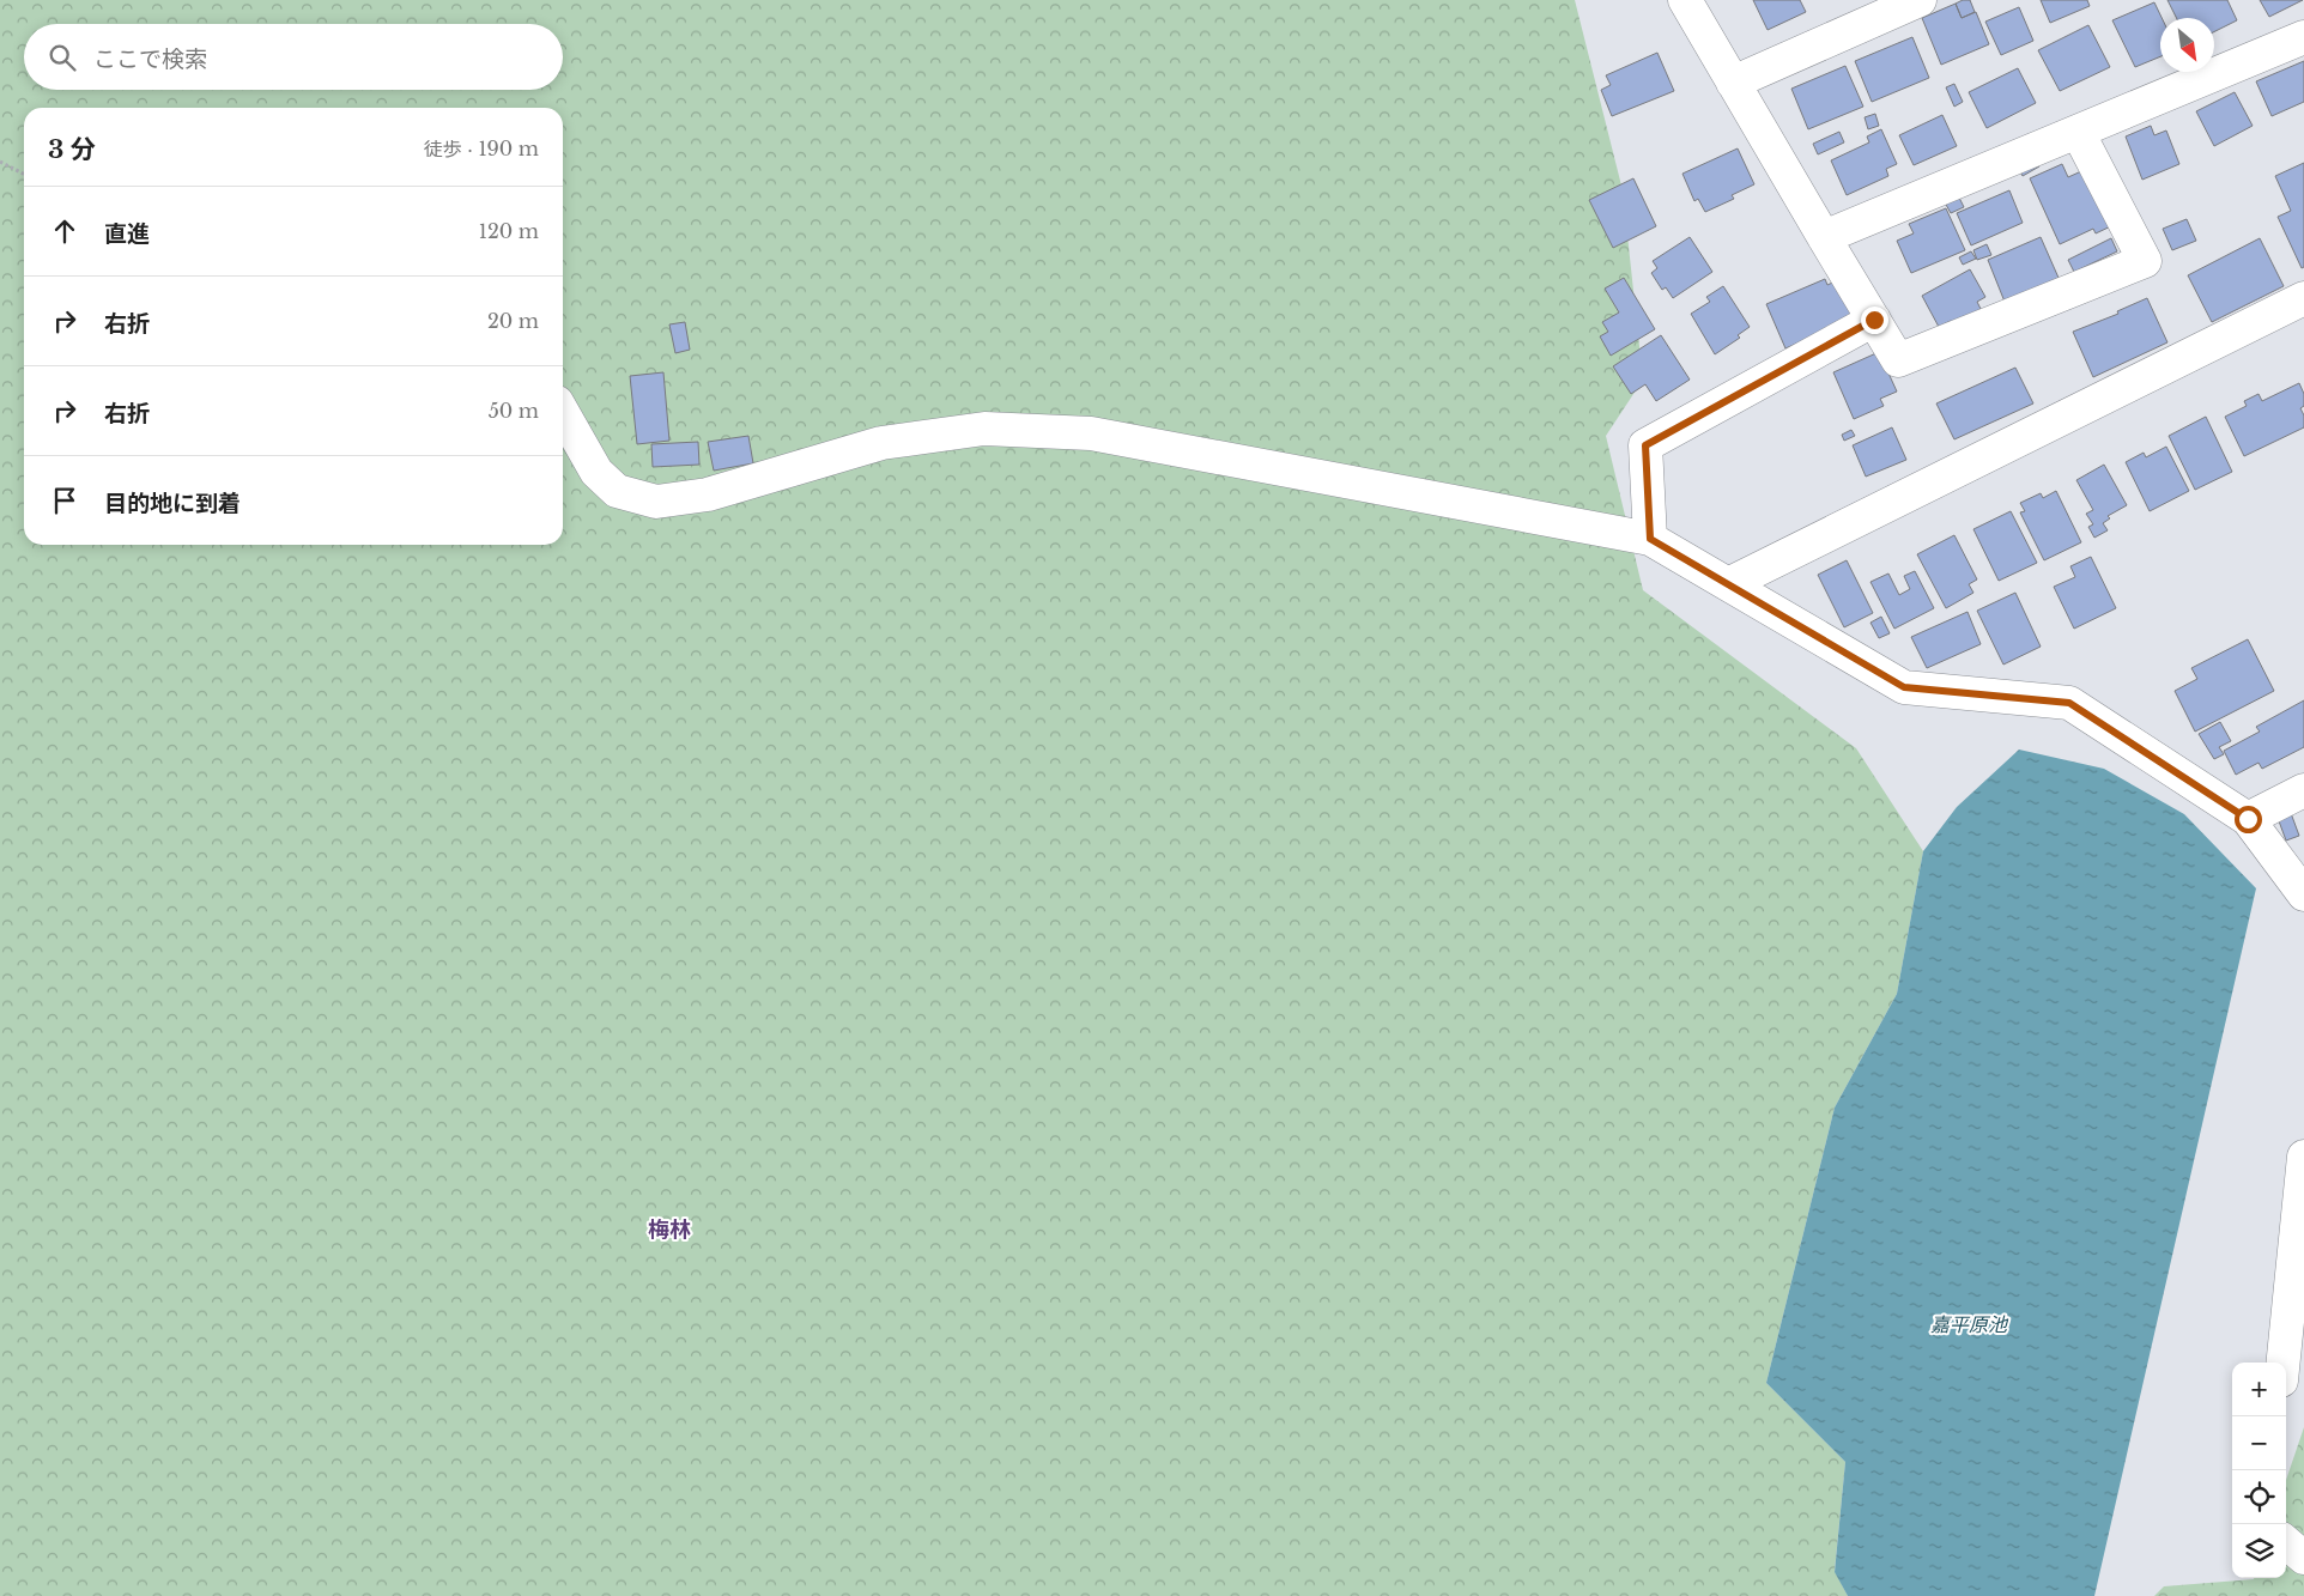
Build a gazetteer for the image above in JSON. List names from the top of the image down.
{
  "districts": ["梅林"],
  "water": ["嘉平原池"],
  "north": "bottom right",
  "page": {
    "search": "ここで検索",
    "heading": ["3 分", "徒歩 · 190 m"],
    "list": [
      ["直進", "120 m"],
      ["右折", "20 m"],
      ["右折", "50 m"],
      "目的地に到着"
    ],
    "map_buttons": ["+", "−"]
  }
}
